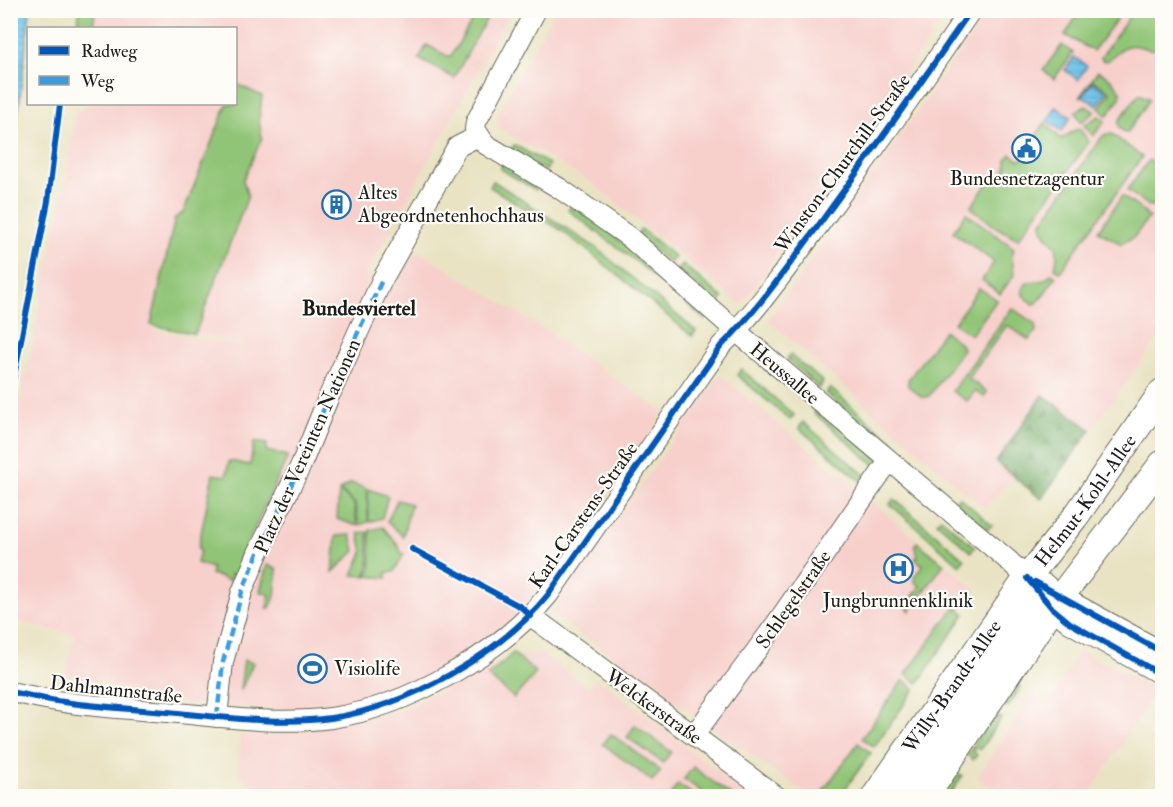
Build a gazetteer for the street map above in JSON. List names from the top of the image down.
{
  "streets": {
    "main road": ["Helmut-Kohl-Allee", "Willy-Brandt-Allee"],
    "street": [
      "Winston-Churchill-Straße",
      "Heussallee",
      "Platz der Vereinten Nationen",
      "Karl-Carstens-Straße",
      "Schlegelstraße",
      "Dahlmannstraße",
      "Welckerstraße"
    ]
  },
  "crossings": [
    ["Winston-Churchill-Straße", "Heussallee"],
    ["Winston-Churchill-Straße", "Karl-Carstens-Straße"],
    ["Heussallee", "Platz der Vereinten Nationen"],
    ["Heussallee", "Helmut-Kohl-Allee"],
    ["Heussallee", "Karl-Carstens-Straße"],
    ["Heussallee", "Schlegelstraße"],
    ["Heussallee", "Willy-Brandt-Allee"],
    ["Platz der Vereinten Nationen", "Karl-Carstens-Straße"],
    ["Platz der Vereinten Nationen", "Dahlmannstraße"],
    ["Helmut-Kohl-Allee", "Willy-Brandt-Allee"],
    ["Karl-Carstens-Straße", "Dahlmannstraße"],
    ["Karl-Carstens-Straße", "Welckerstraße"],
    ["Schlegelstraße", "Welckerstraße"]
  ],
  "districts": ["Bundesviertel"],
  "places": {
    "public building": ["Bundesnetzagentur"],
    "building": ["Altes Abgeordnetenhochhaus"],
    "hospital": ["Jungbrunnenklinik"],
    "sports": ["Visiolife"]
  },
  "legend": ["Radweg", "Weg"]
}
